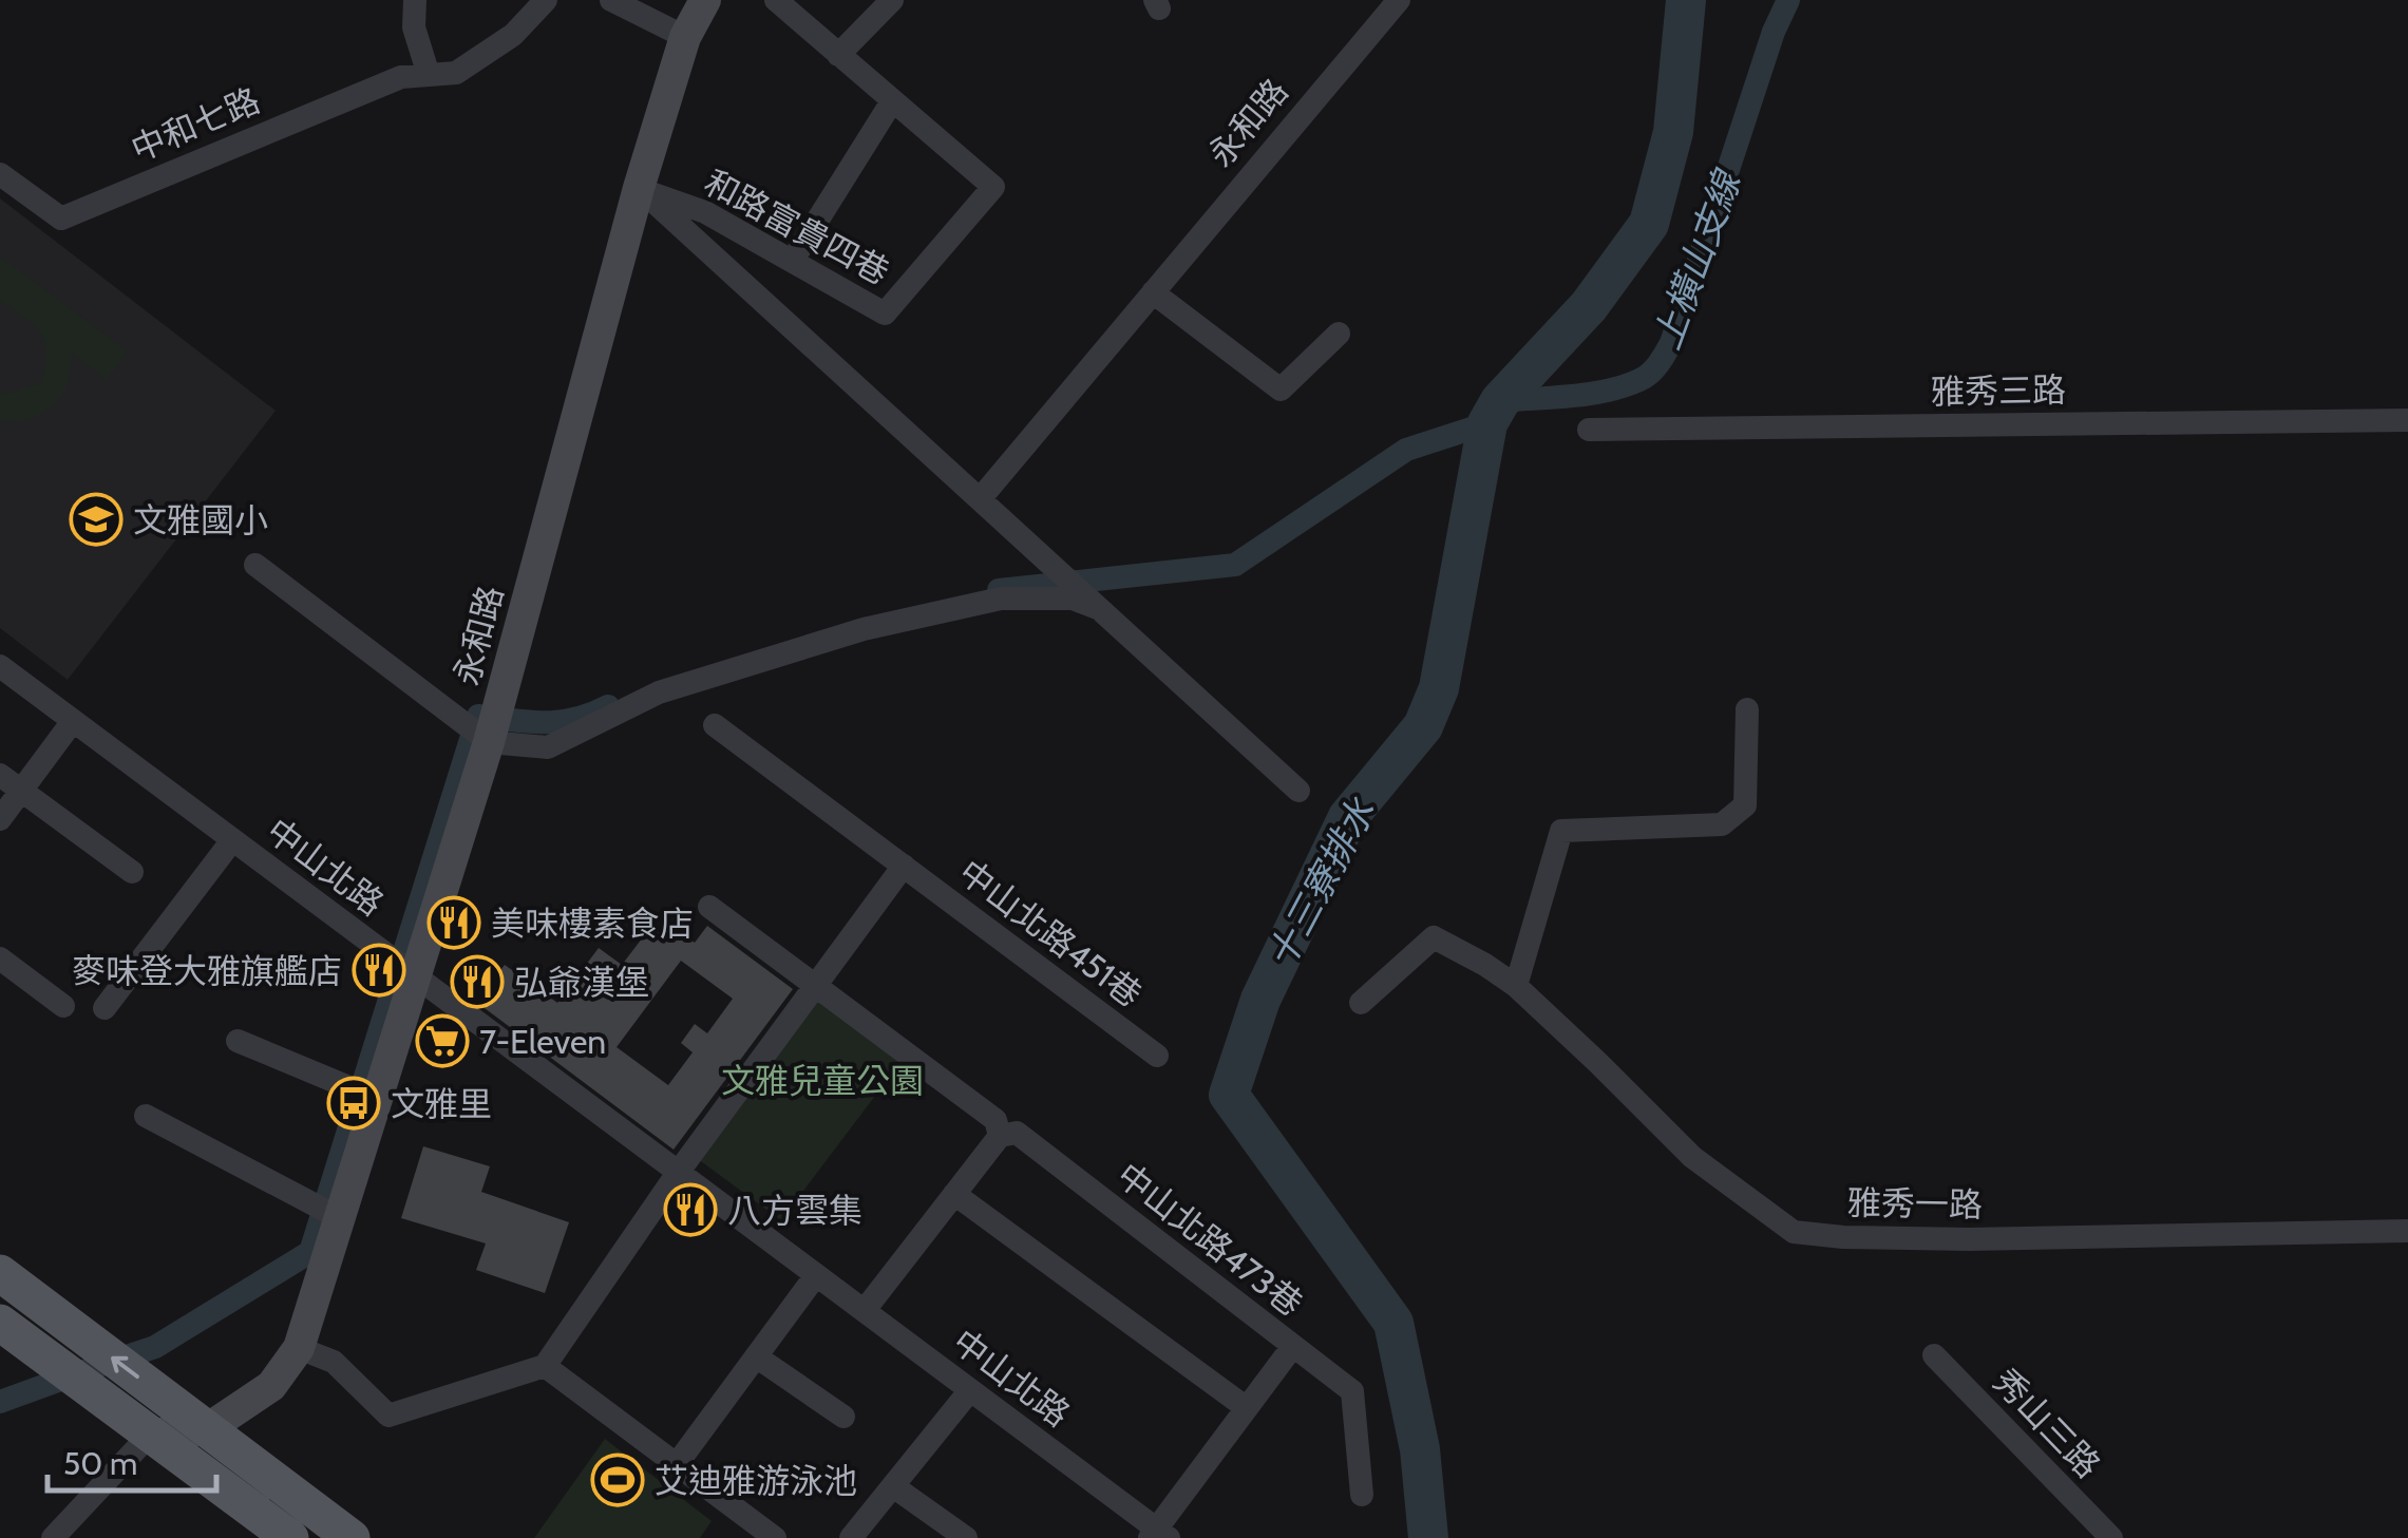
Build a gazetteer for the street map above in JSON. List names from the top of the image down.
{
  "streets": {
    "main road": ["永和路"],
    "street": [
      "中和七路",
      "和路富貴四巷",
      "雅秀三路",
      "中山北路",
      "中山北路451巷",
      "雅秀一路",
      "中山北路473巷",
      "秀山三路"
    ]
  },
  "crossings": [
    ["永和路", "和路富貴四巷"],
    ["永和路", "中山北路"],
    ["中山北路", "中山北路451巷"]
  ],
  "water": ["上橫山支線", "十三寮排水"],
  "parks": ["文雅兒童公園"],
  "places": {
    "school or university": ["文雅國小"],
    "restaurant": [
      "美味樓素食店",
      "麥味登大雅旗艦店",
      "弘爺漢堡",
      "八方雲集"
    ],
    "supermarket": ["7-Eleven"],
    "bus stop": ["文雅里"],
    "sports": ["艾迪雅游泳池"]
  },
  "scale_bar": "50 m"
}
